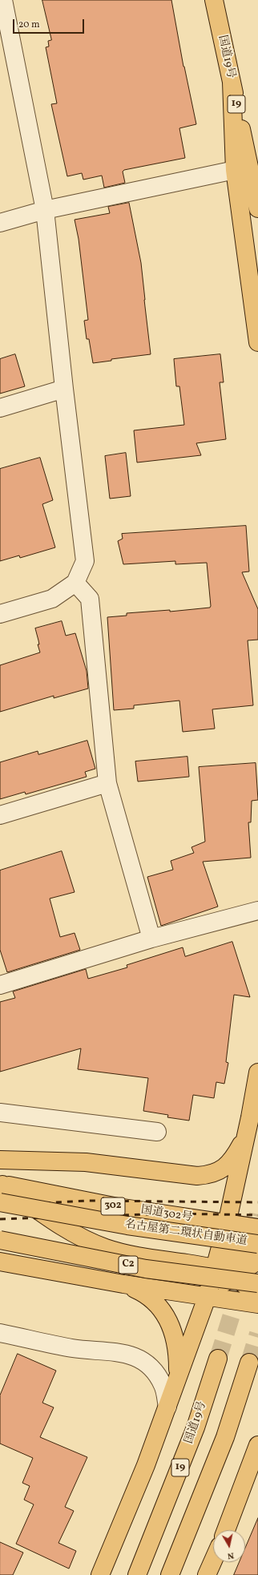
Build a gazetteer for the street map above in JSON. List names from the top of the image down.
{
  "streets": {
    "highway": [
      "国道19号",
      "19",
      "302",
      "国道302号",
      "名古屋第二環状自動車道",
      "C2"
    ]
  },
  "scale_bar": "20 m",
  "north": "bottom"
}
